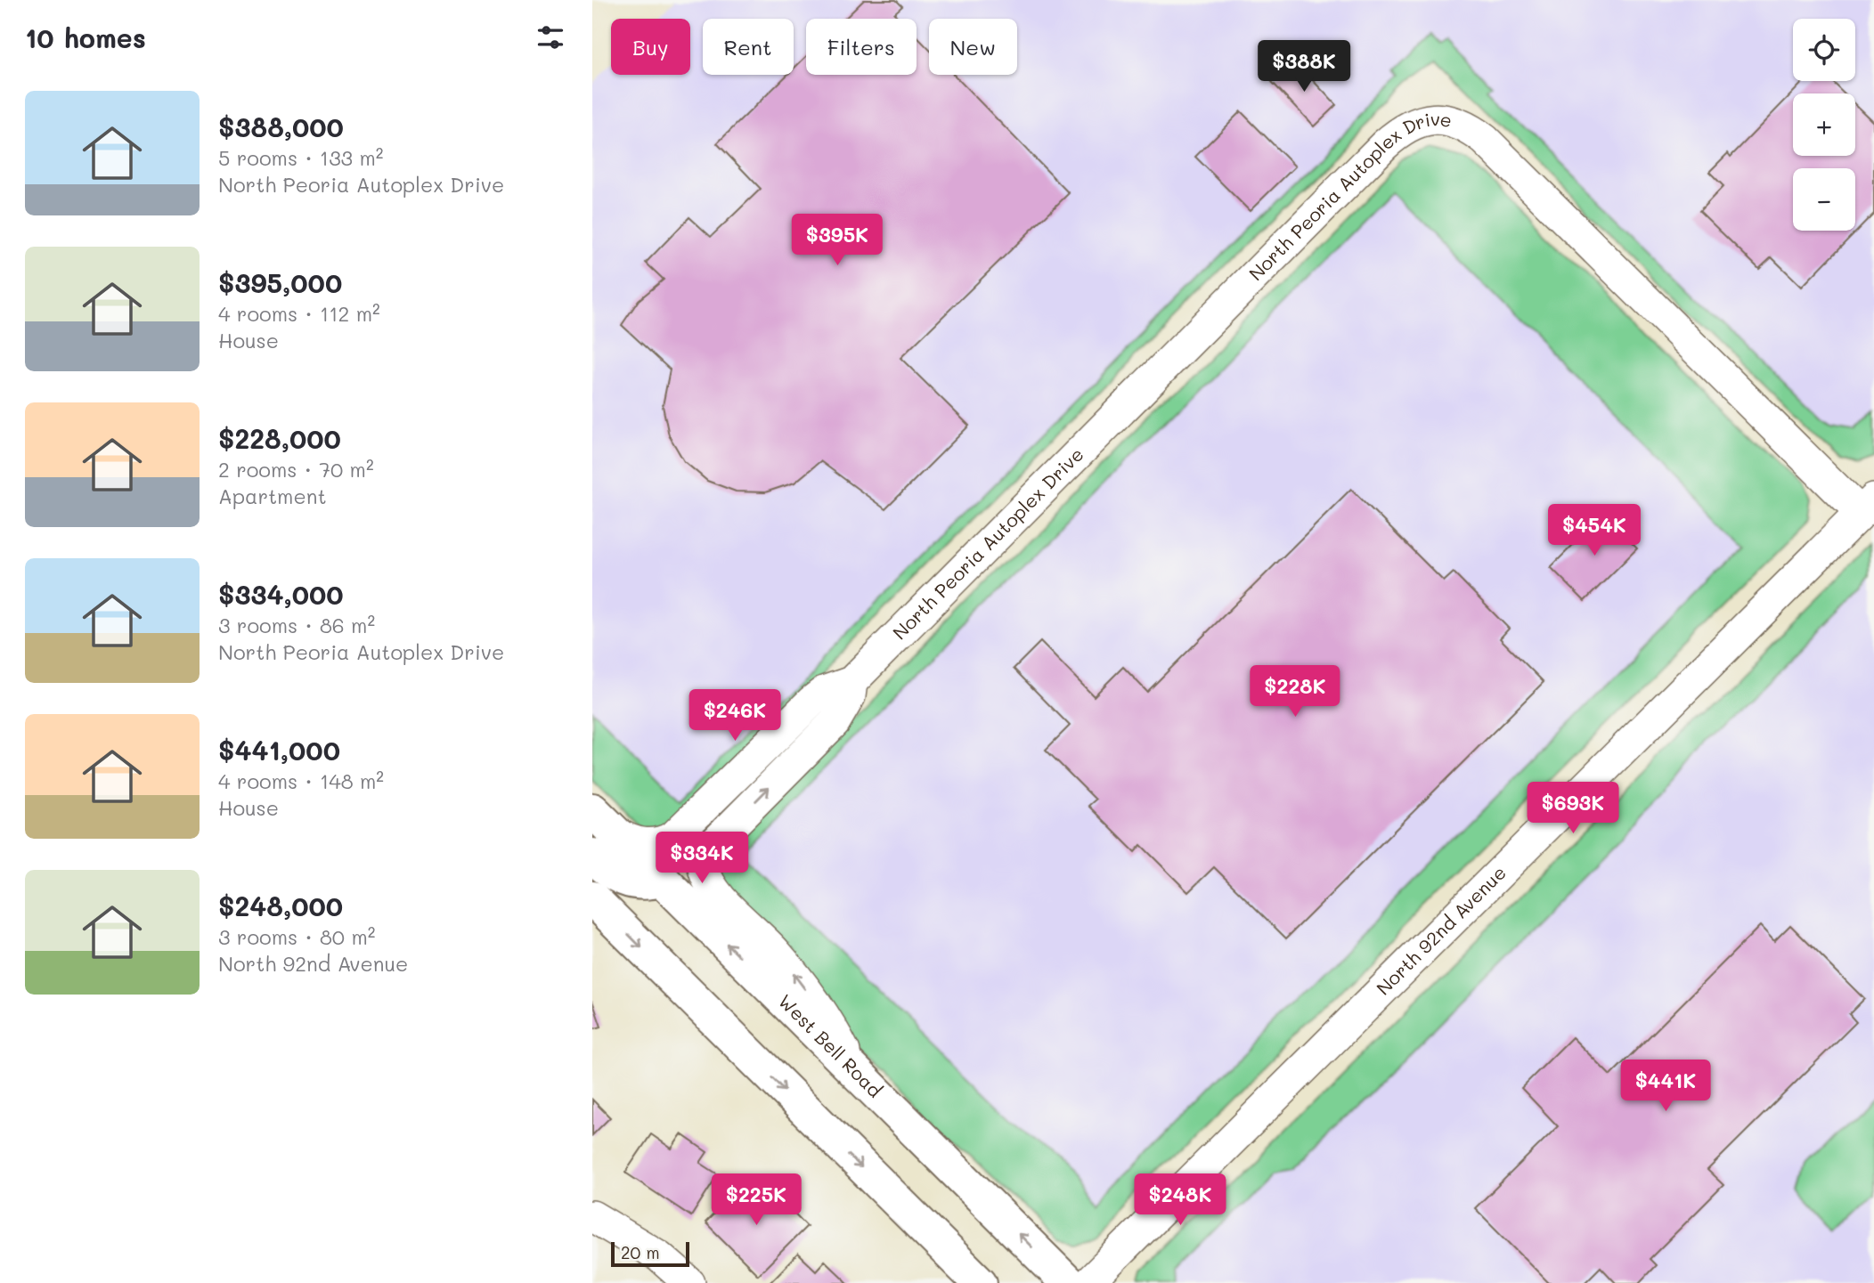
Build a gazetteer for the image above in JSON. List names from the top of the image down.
{
  "streets": {
    "main road": ["West Bell Road"],
    "street": ["North Peoria Autoplex Drive", "North 92nd Avenue"]
  },
  "crossings": [
    ["North Peoria Autoplex Drive", "North 92nd Avenue"],
    ["North Peoria Autoplex Drive", "West Bell Road"]
  ],
  "scale_bar": "20 m",
  "page": {
    "heading": "10 homes",
    "map_buttons": ["+", "−"],
    "chip": [
      "Buy",
      "Rent",
      "Filters",
      "New"
    ],
    "price": [
      "$388K",
      "$395K",
      "$454K",
      "$228K",
      "$246K",
      "$693K",
      "$334K",
      "$441K",
      "$225K",
      "$248K"
    ],
    "list": [
      {
        "name": "$388,000",
        "note": "5 rooms · 133 m² · North Peoria Autoplex Drive"
      },
      {
        "name": "$395,000",
        "note": "4 rooms · 112 m² · House"
      },
      {
        "name": "$228,000",
        "note": "2 rooms · 70 m² · Apartment"
      },
      {
        "name": "$334,000",
        "note": "3 rooms · 86 m² · North Peoria Autoplex Drive"
      },
      {
        "name": "$441,000",
        "note": "4 rooms · 148 m² · House"
      },
      {
        "name": "$248,000",
        "note": "3 rooms · 80 m² · North 92nd Avenue"
      }
    ],
    "scale": "20 m"
  }
}
